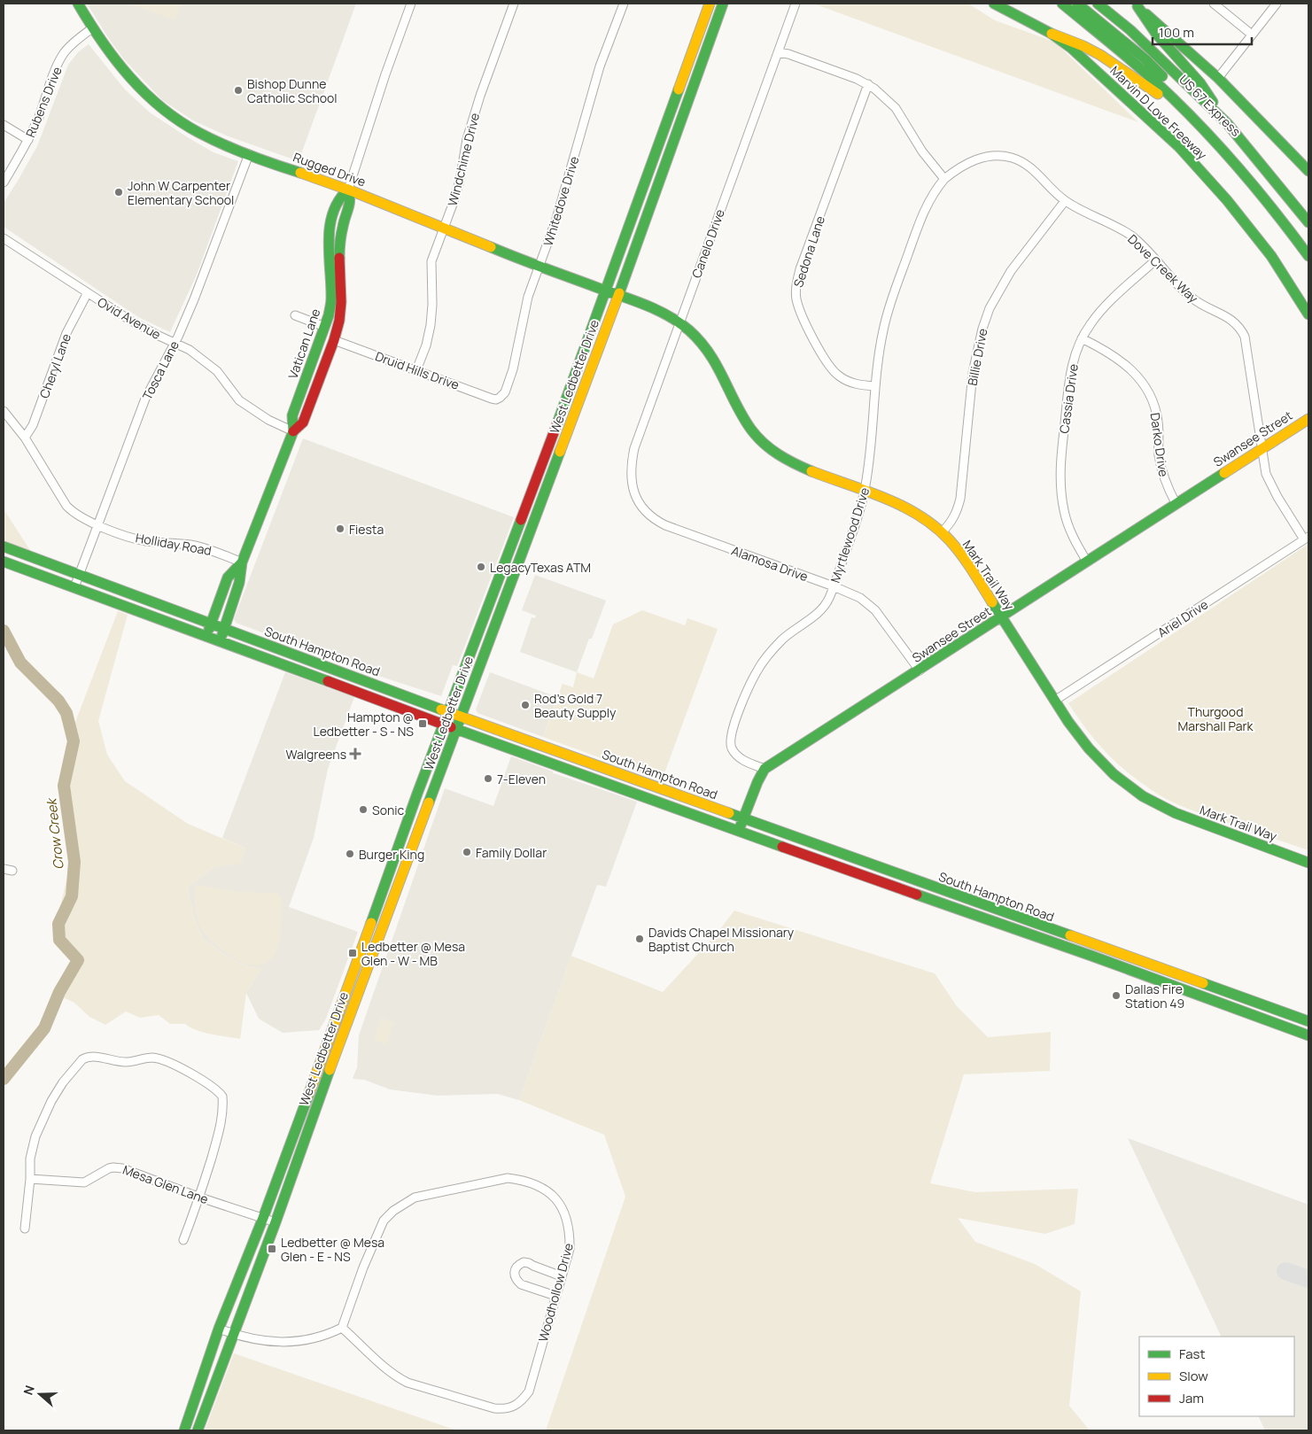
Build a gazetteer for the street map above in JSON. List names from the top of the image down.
{
  "streets": {
    "main road": [
      "US 67 Express",
      "Marvin D Love Freeway",
      "Rugged Drive",
      "Vatican Lane",
      "West Ledbetter Drive",
      "Swansee Street",
      "Mark Trail Way",
      "South Hampton Road"
    ],
    "street": [
      "Rubens Drive",
      "Windchime Drive",
      "Whitedove Drive",
      "Canelo Drive",
      "Sedona Lane",
      "Dove Creek Way",
      "Ovid Avenue",
      "Billie Drive",
      "Cheryl Lane",
      "Tosca Lane",
      "Druid Hills Drive",
      "Cassia Drive",
      "Darko Drive",
      "Myrtlewood Drive",
      "Holliday Road",
      "Alamosa Drive",
      "Ariel Drive",
      "Mesa Glen Lane",
      "Woodhollow Drive"
    ]
  },
  "crossings": [
    ["Rubens Drive", "Rugged Drive"],
    ["Windchime Drive", "Rugged Drive"],
    ["Windchime Drive", "Druid Hills Drive"],
    ["Rugged Drive", "Whitedove Drive"],
    ["Rugged Drive", "Vatican Lane"],
    ["Rugged Drive", "Tosca Lane"],
    ["Rugged Drive", "West Ledbetter Drive"],
    ["Rugged Drive", "Mark Trail Way"],
    ["Whitedove Drive", "Druid Hills Drive"],
    ["Canelo Drive", "Alamosa Drive"],
    ["Canelo Drive", "Mark Trail Way"],
    ["Sedona Lane", "Myrtlewood Drive"],
    ["Dove Creek Way", "Billie Drive"],
    ["Dove Creek Way", "Cassia Drive"],
    ["Dove Creek Way", "Swansee Street"],
    ["Dove Creek Way", "Myrtlewood Drive"],
    ["Dove Creek Way", "Ariel Drive"],
    ["Ovid Avenue", "Vatican Lane"],
    ["Ovid Avenue", "Cheryl Lane"],
    ["Ovid Avenue", "Tosca Lane"],
    ["Vatican Lane", "Druid Hills Drive"],
    ["Vatican Lane", "Holliday Road"],
    ["Vatican Lane", "South Hampton Road"],
    ["Billie Drive", "Mark Trail Way"],
    ["Cheryl Lane", "Holliday Road"],
    ["Tosca Lane", "Holliday Road"],
    ["Tosca Lane", "South Hampton Road"],
    ["West Ledbetter Drive", "Mark Trail Way"],
    ["West Ledbetter Drive", "South Hampton Road"],
    ["West Ledbetter Drive", "Mesa Glen Lane"],
    ["Cassia Drive", "Swansee Street"],
    ["Cassia Drive", "Darko Drive"],
    ["Swansee Street", "Darko Drive"],
    ["Swansee Street", "Myrtlewood Drive"],
    ["Swansee Street", "Alamosa Drive"],
    ["Swansee Street", "Mark Trail Way"],
    ["Swansee Street", "South Hampton Road"],
    ["Myrtlewood Drive", "Alamosa Drive"],
    ["Myrtlewood Drive", "Mark Trail Way"],
    ["Mark Trail Way", "Ariel Drive"]
  ],
  "water": ["Crow Creek"],
  "parks": ["Thurgood Marshall Park"],
  "places": {
    "other": [
      "Bishop Dunne Catholic School",
      "John W Carpenter Elementary School",
      "Fiesta",
      "LegacyTexas ATM",
      "Rod's Gold 7 Beauty Supply",
      "7-Eleven",
      "Sonic",
      "Family Dollar",
      "Burger King",
      "Davids Chapel Missionary Baptist Church",
      "Dallas Fire Station 49"
    ],
    "transit": ["Hampton @ Ledbetter - S - NS", "Ledbetter @ Mesa Glen - W - MB", "Ledbetter @ Mesa Glen - E - NS"],
    "health": ["Walgreens"]
  },
  "legend": ["Fast", "Slow", "Jam"],
  "scale_bar": "100 m",
  "north": "left"
}
